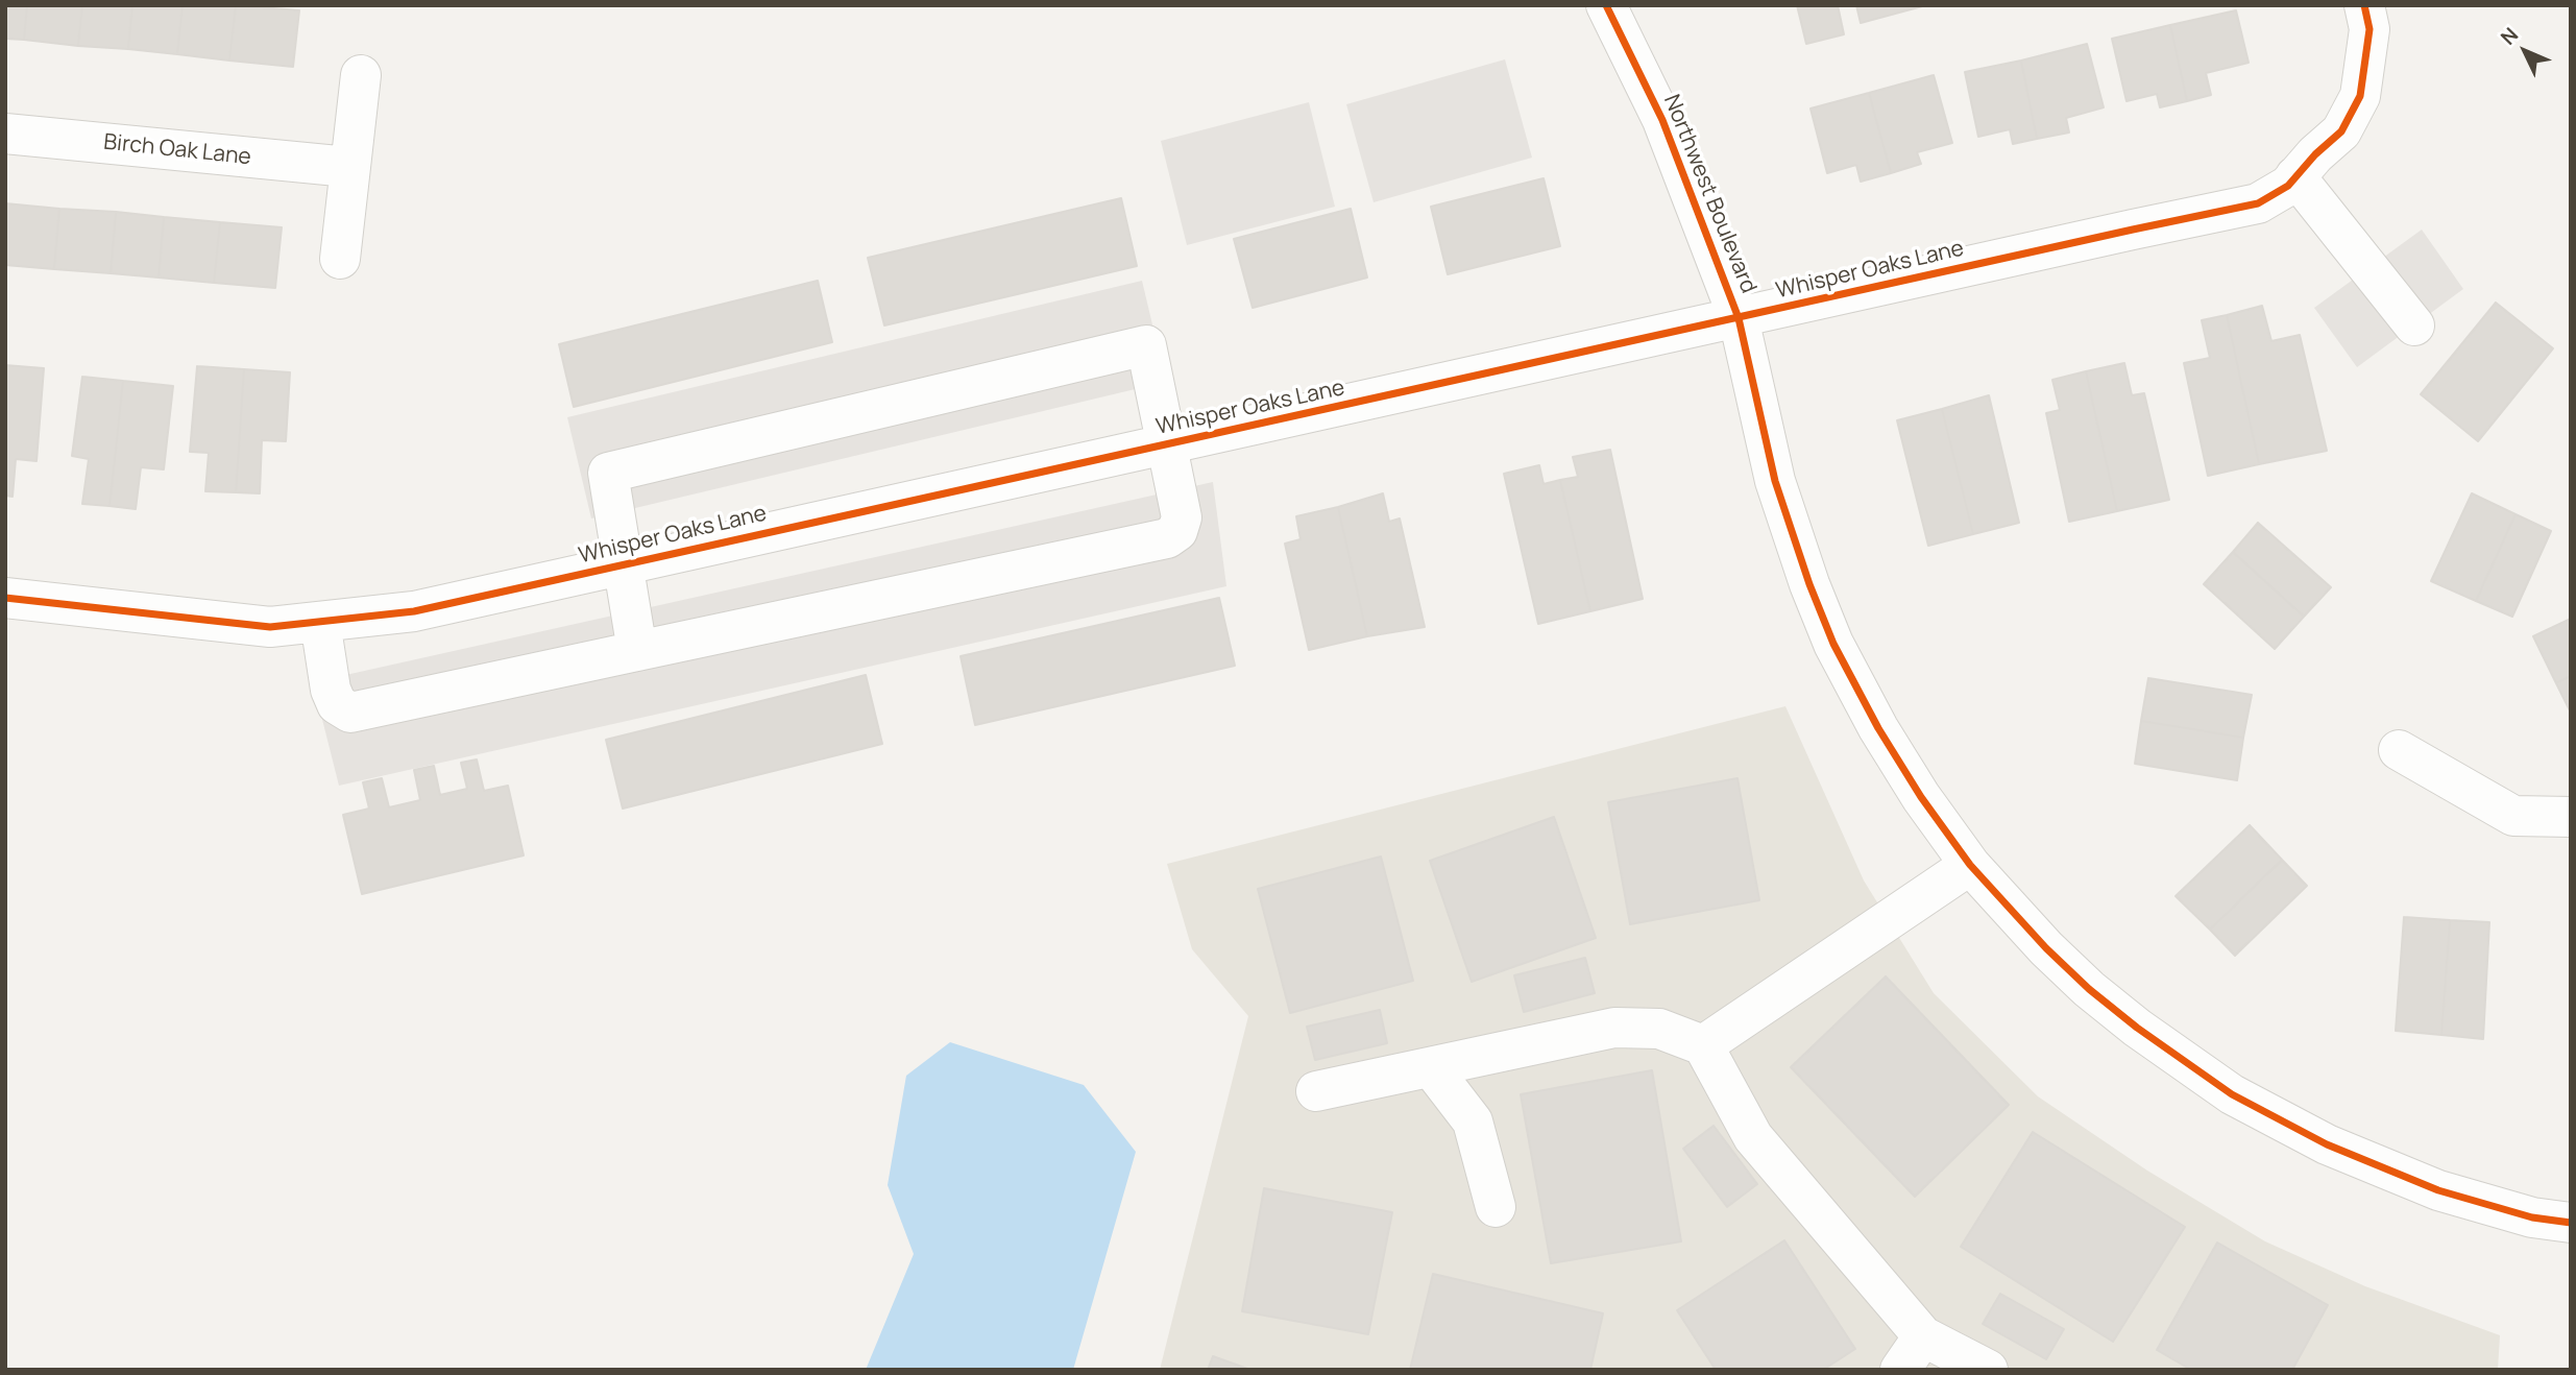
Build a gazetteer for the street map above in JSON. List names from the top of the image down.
{
  "streets": {
    "street": ["Birch Oak Lane", "Northwest Boulevard", "Whisper Oaks Lane"]
  },
  "crossings": [
    ["Northwest Boulevard", "Whisper Oaks Lane"]
  ],
  "north": "top left"
}
